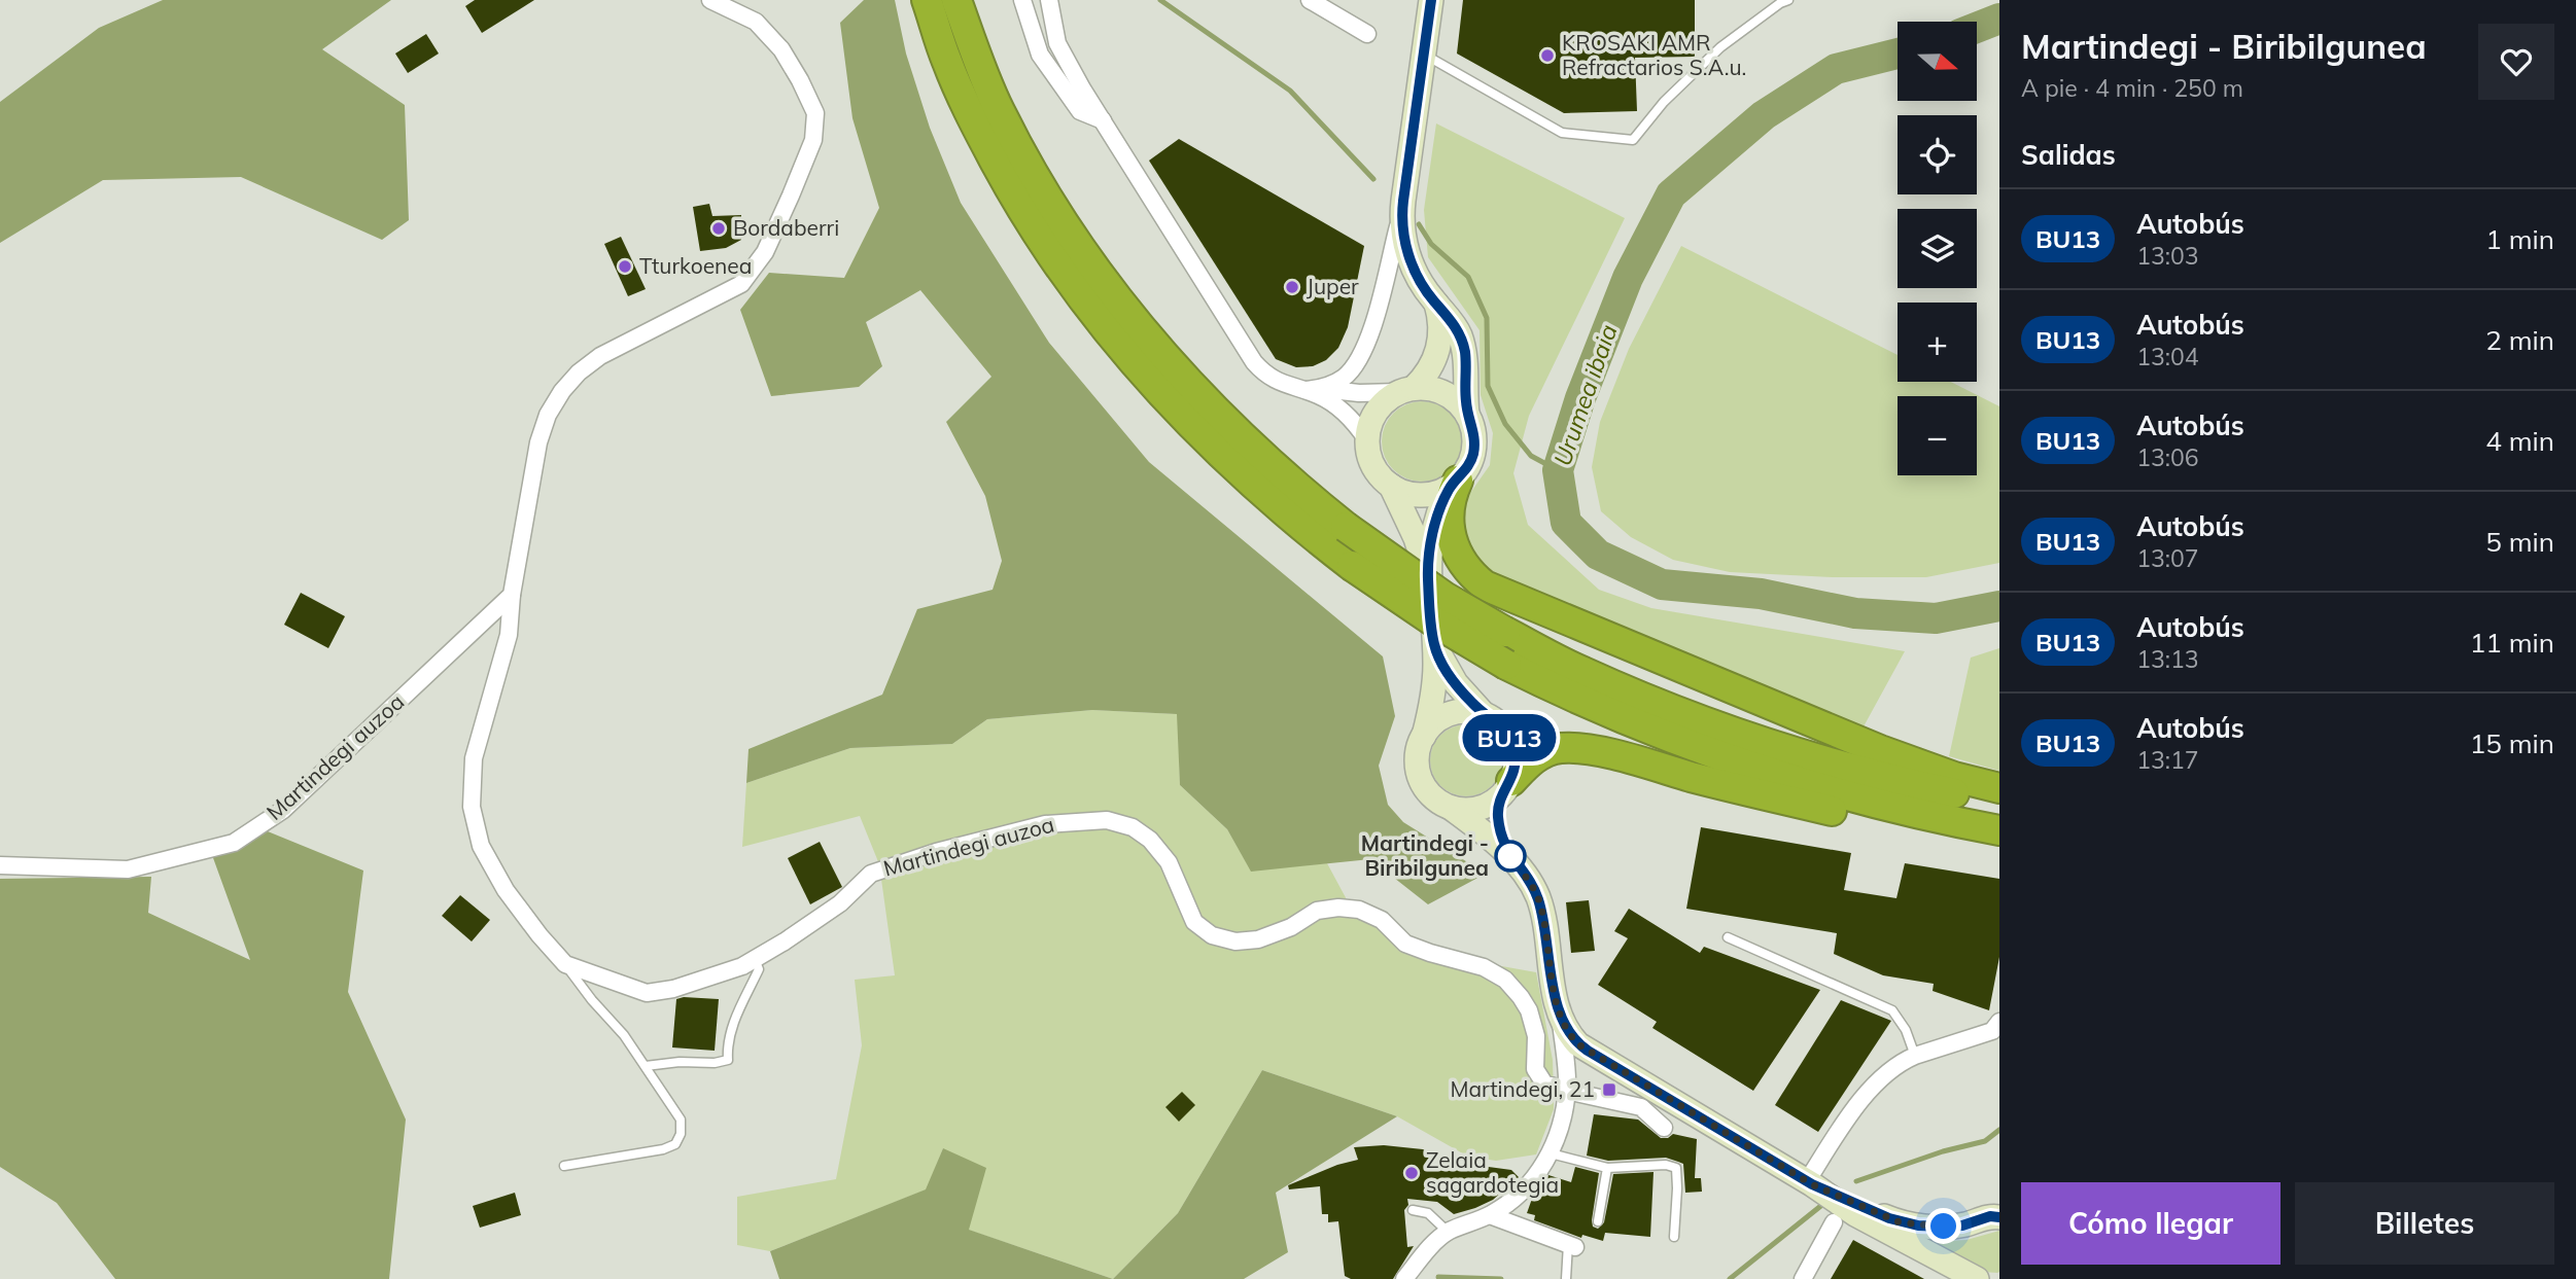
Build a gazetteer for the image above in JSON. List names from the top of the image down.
{
  "streets": {
    "street": ["Martindegi auzoa"]
  },
  "water": ["Urumea ibaia"],
  "places": {
    "other": [
      "KROSAKI AMR Refractarios S.A.u.",
      "Bordaberri",
      "Tturkoenea",
      "Juper",
      "Martindegi - Biribilgunea",
      "Zelaia sagardotegia"
    ],
    "transit": ["Martindegi, 21"]
  },
  "lines": ["bus line BU13"],
  "north": "right",
  "page": {
    "on_map": "BU13",
    "heading": [
      ["Martindegi - Biribilgunea", "A pie · 4 min · 250 m"],
      "Salidas"
    ],
    "map_buttons": ["+", "−"],
    "list": [
      {
        "mark": "BU13",
        "name": "Autobús",
        "note": "13:03",
        "value": "1 min"
      },
      {
        "mark": "BU13",
        "name": "Autobús",
        "note": "13:04",
        "value": "2 min"
      },
      {
        "mark": "BU13",
        "name": "Autobús",
        "note": "13:06",
        "value": "4 min"
      },
      {
        "mark": "BU13",
        "name": "Autobús",
        "note": "13:07",
        "value": "5 min"
      },
      {
        "mark": "BU13",
        "name": "Autobús",
        "note": "13:13",
        "value": "11 min"
      },
      {
        "mark": "BU13",
        "name": "Autobús",
        "note": "13:17",
        "value": "15 min"
      }
    ],
    "buttons": ["Cómo llegar", "Billetes"]
  }
}
